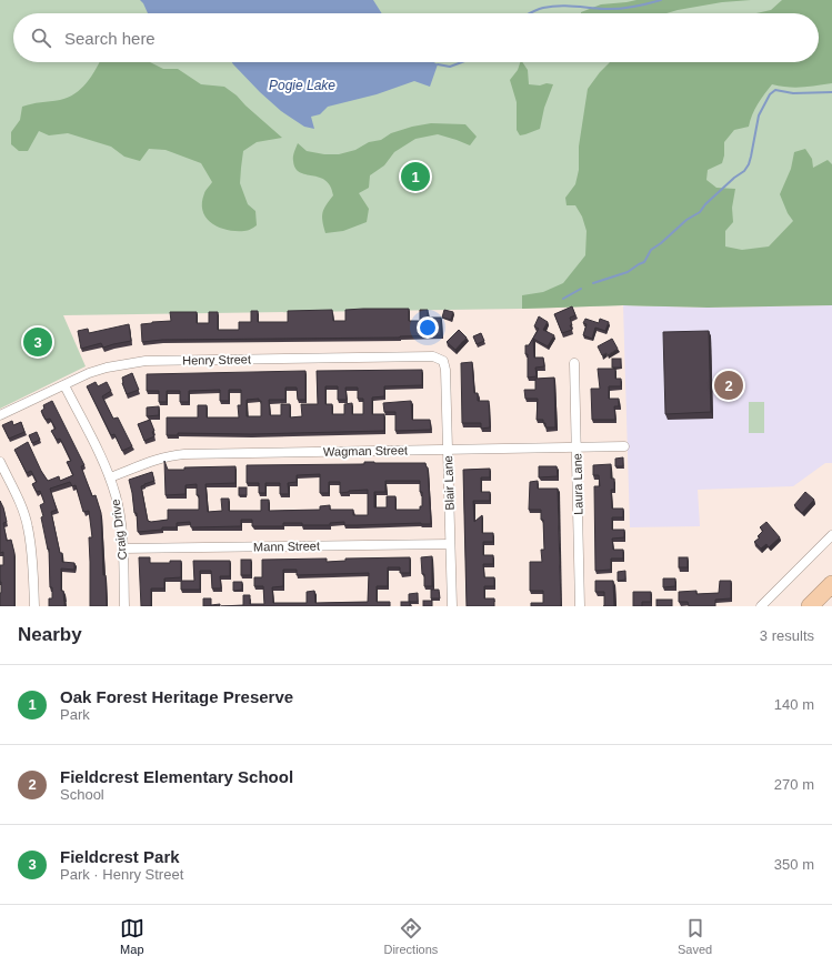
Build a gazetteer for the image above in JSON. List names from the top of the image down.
{
  "streets": {
    "street": [
      "Henry Street",
      "Wagman Street",
      "Blair Lane",
      "Laura Lane",
      "Craig Drive",
      "Mann Street"
    ]
  },
  "crossings": [
    ["Henry Street", "Blair Lane"],
    ["Henry Street", "Craig Drive"],
    ["Wagman Street", "Blair Lane"],
    ["Wagman Street", "Laura Lane"],
    ["Wagman Street", "Craig Drive"],
    ["Blair Lane", "Mann Street"],
    ["Craig Drive", "Mann Street"]
  ],
  "water": ["Pogie Lake"],
  "page": {
    "search": "Search here",
    "pins": ["1", "3", "2"],
    "heading": ["Nearby", "3 results"],
    "list": [
      {
        "mark": "1",
        "name": "Oak Forest Heritage Preserve",
        "note": "Park",
        "value": "140 m"
      },
      {
        "mark": "2",
        "name": "Fieldcrest Elementary School",
        "note": "School",
        "value": "270 m"
      },
      {
        "mark": "3",
        "name": "Fieldcrest Park",
        "note": "Park · Henry Street",
        "value": "350 m"
      }
    ],
    "nav": ["Map", "Directions", "Saved"]
  }
}
